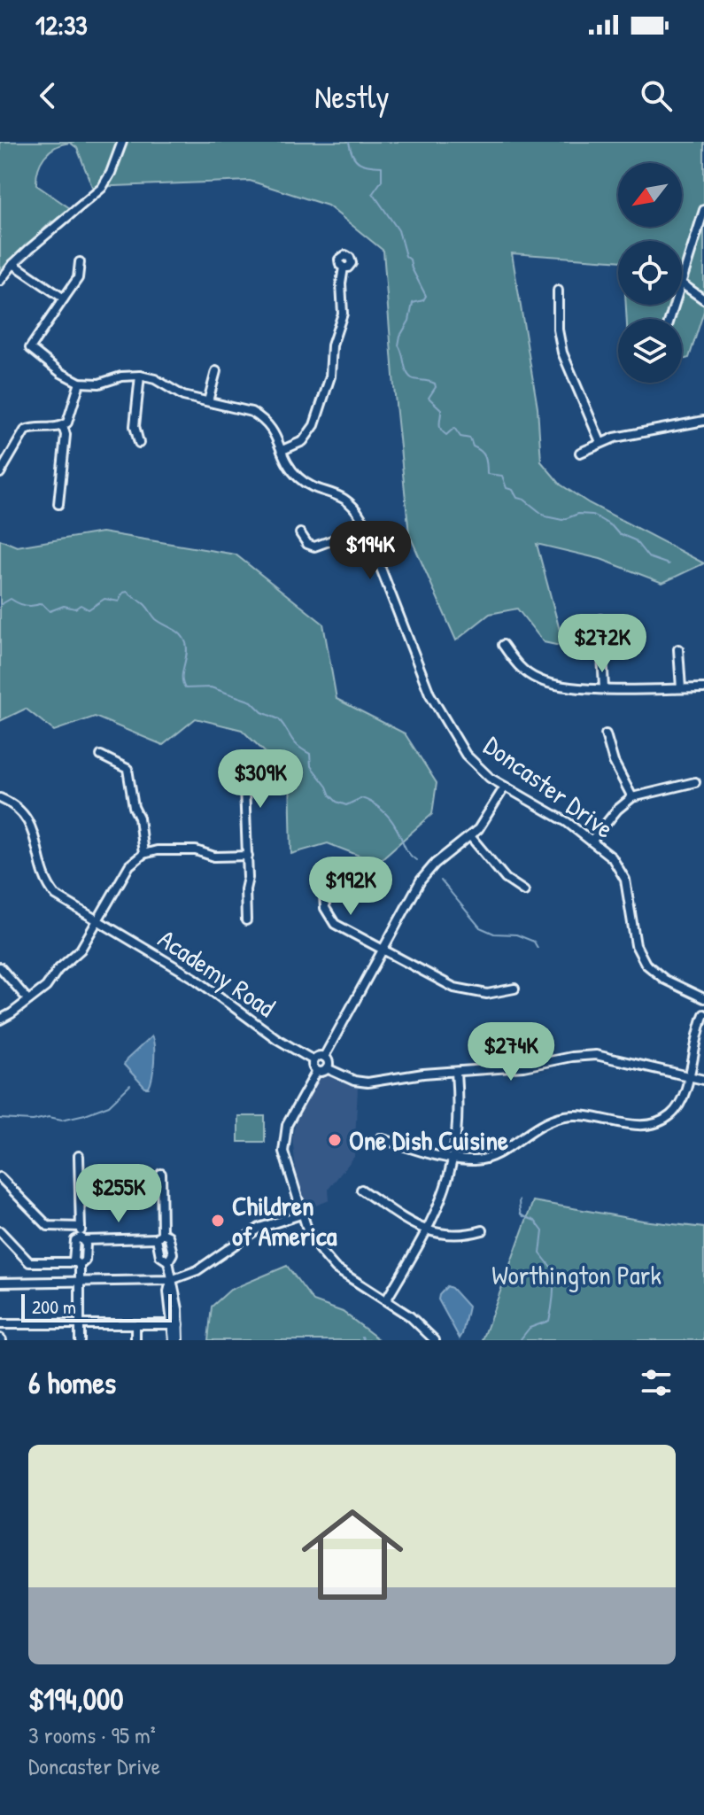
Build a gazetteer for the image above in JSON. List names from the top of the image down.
{
  "streets": {
    "street": ["Doncaster Drive", "Academy Road"]
  },
  "parks": ["Worthington Park"],
  "places": ["One Dish Cuisine", "Children of America"],
  "scale_bar": "200 m",
  "north": "bottom left",
  "page": {
    "status": "12:33",
    "header": "Nestly",
    "price": [
      "$194K",
      "$272K",
      "$309K",
      "$192K",
      "$274K",
      "$255K"
    ],
    "scale": "200 m",
    "heading": "6 homes",
    "list": [
      {
        "name": "$194,000",
        "note": "3 rooms · 95 m² · Doncaster Drive"
      }
    ]
  }
}
